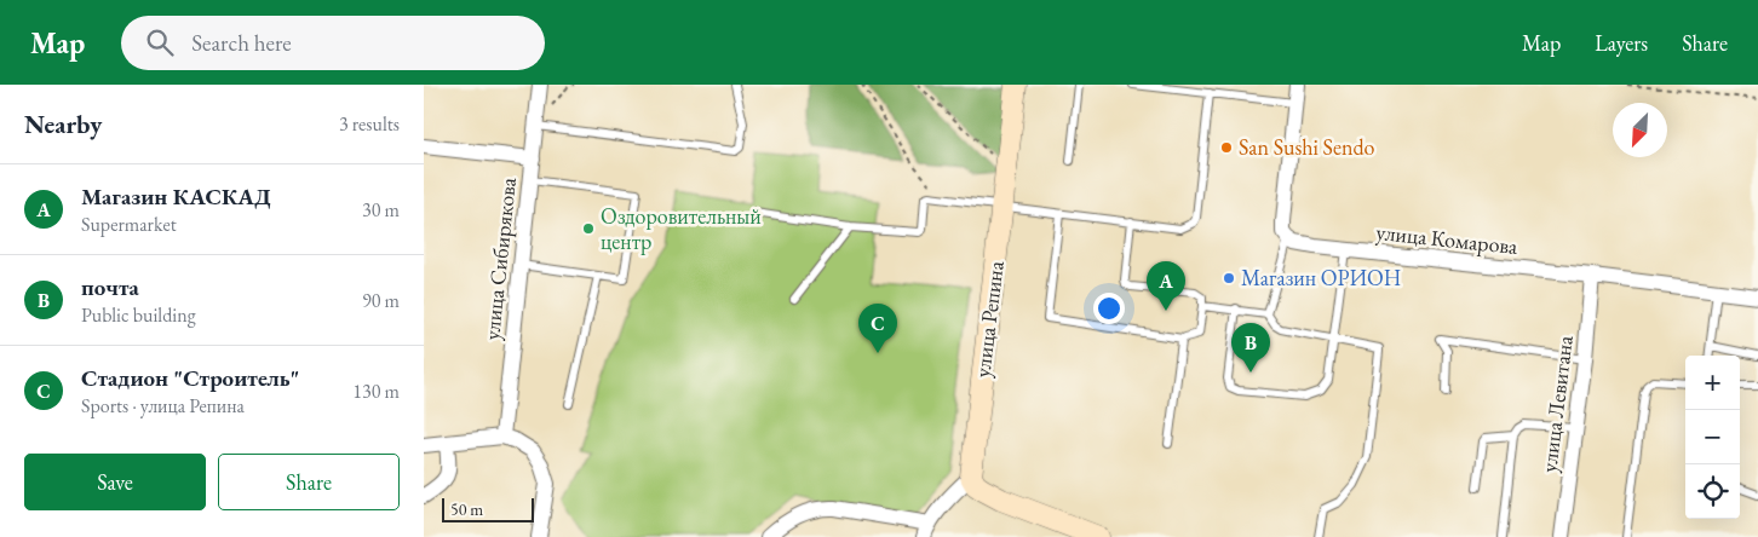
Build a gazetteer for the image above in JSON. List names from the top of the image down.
{
  "streets": {
    "street": [
      "улица Комарова",
      "улица Сибирякова",
      "улица Репина",
      "улица Левитана"
    ]
  },
  "crossings": [
    ["улица Комарова", "улица Левитана"]
  ],
  "places": ["San Sushi Sendo", "Оздоровительный центр", "Магазин ОРИОН"],
  "scale_bar": "50 m",
  "north": "bottom left",
  "page": {
    "header": "Map",
    "search": "Search here",
    "nav": ["Map", "Layers", "Share"],
    "heading": ["Nearby", "3 results"],
    "list": [
      {
        "mark": "A",
        "name": "Магазин КАСКАД",
        "note": "Supermarket",
        "value": "30 m"
      },
      {
        "mark": "B",
        "name": "почта",
        "note": "Public building",
        "value": "90 m"
      },
      {
        "mark": "C",
        "name": "Стадион \"Строитель\"",
        "note": "Sports · улица Репина",
        "value": "130 m"
      }
    ],
    "pins": ["A", "C", "B"],
    "map_buttons": ["+", "−"],
    "buttons": ["Save", "Share"],
    "scale": "50 m"
  }
}
